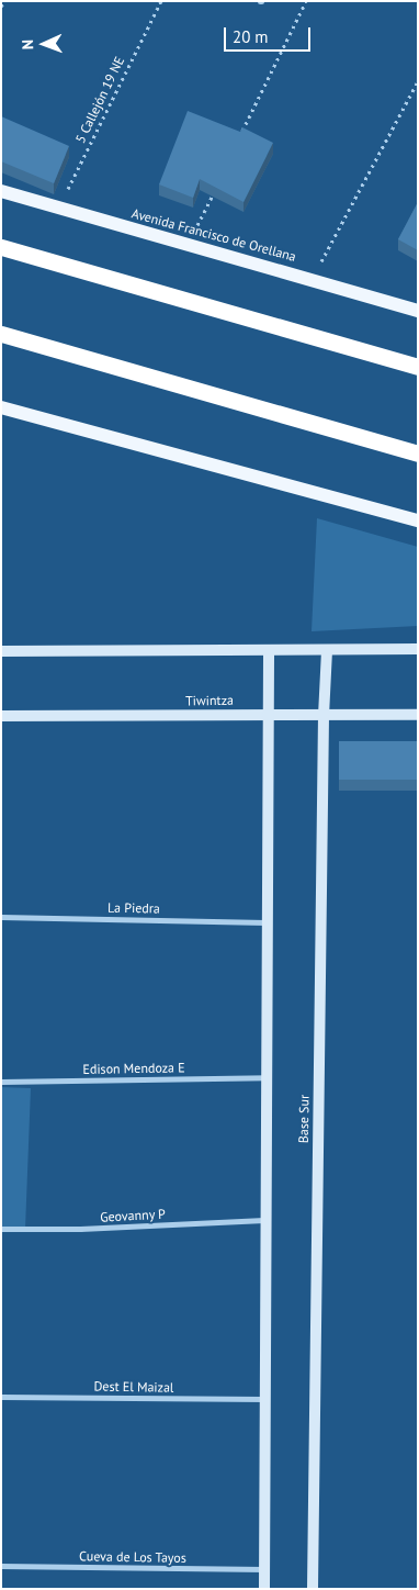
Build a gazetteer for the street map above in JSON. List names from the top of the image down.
{
  "streets": {
    "main road": ["Avenida Francisco de Orellana"],
    "street": [
      "Tiwintza",
      "La Piedra",
      "Edison Mendoza E",
      "Base Sur",
      "Geovanny P",
      "Dest El Maizal",
      "Cueva de Los Tayos"
    ],
    "path": ["5 Callejón 19 NE"]
  },
  "crossings": [
    ["5 Callejón 19 NE", "Avenida Francisco de Orellana"],
    ["Tiwintza", "Base Sur"]
  ],
  "scale_bar": "20 m",
  "north": "left"
}
